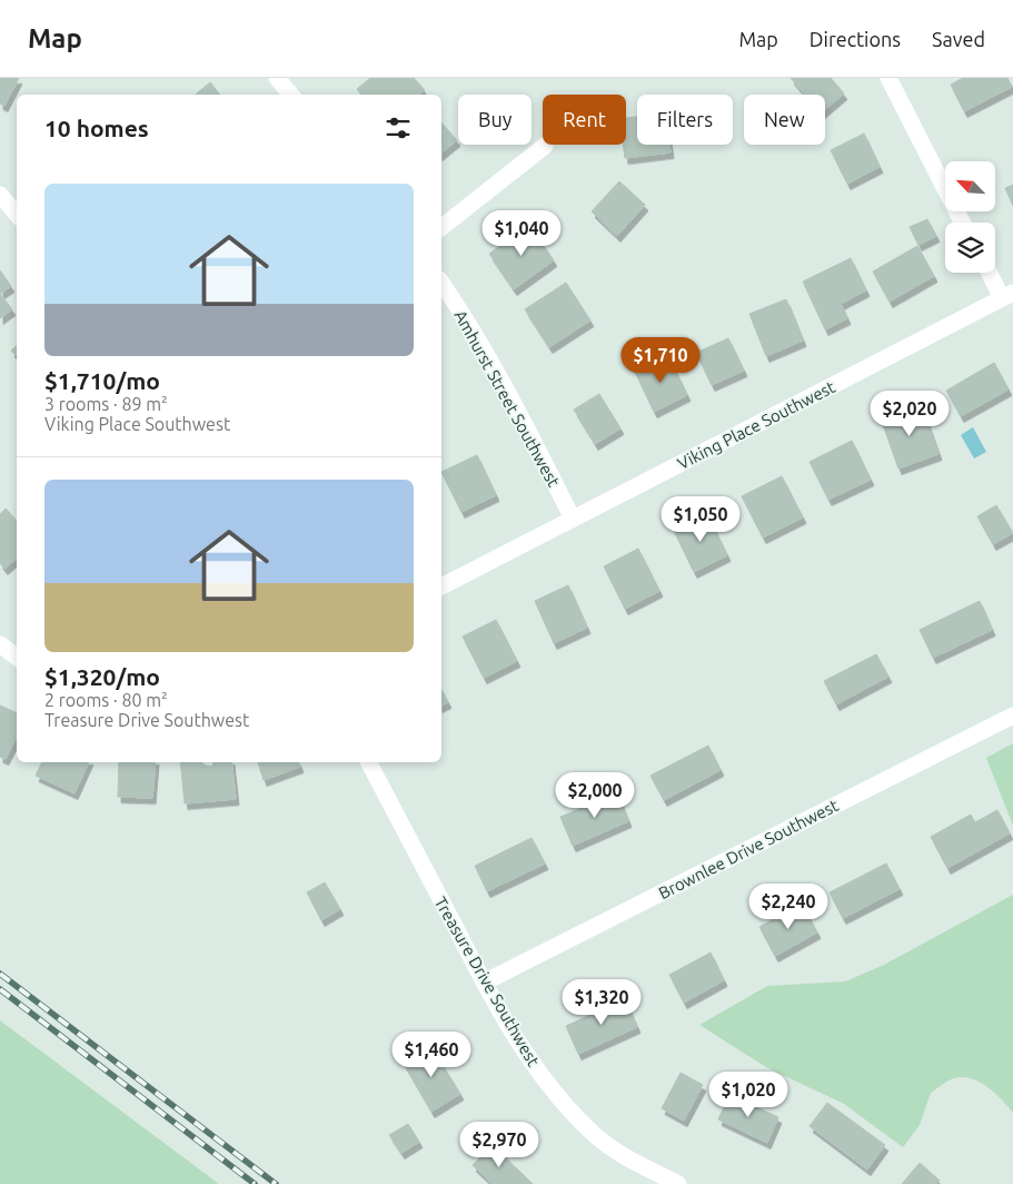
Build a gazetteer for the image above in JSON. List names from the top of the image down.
{
  "streets": {
    "street": [
      "Amhurst Street Southwest",
      "Viking Place Southwest",
      "Brownlee Drive Southwest",
      "Treasure Drive Southwest"
    ]
  },
  "crossings": [
    ["Amhurst Street Southwest", "Viking Place Southwest"],
    ["Brownlee Drive Southwest", "Treasure Drive Southwest"]
  ],
  "north": "top left",
  "page": {
    "header": "Map",
    "nav": ["Map", "Directions", "Saved"],
    "chip": [
      "Buy",
      "Rent",
      "Filters",
      "New"
    ],
    "heading": "10 homes",
    "list": [
      {
        "name": "$1,710/mo",
        "note": "3 rooms · 89 m² · Viking Place Southwest"
      },
      {
        "name": "$1,320/mo",
        "note": "2 rooms · 80 m² · Treasure Drive Southwest"
      }
    ],
    "price": [
      "$1,040",
      "$1,710",
      "$2,020",
      "$1,050",
      "$2,000",
      "$2,240",
      "$1,320",
      "$1,460",
      "$1,020",
      "$2,970"
    ]
  }
}
